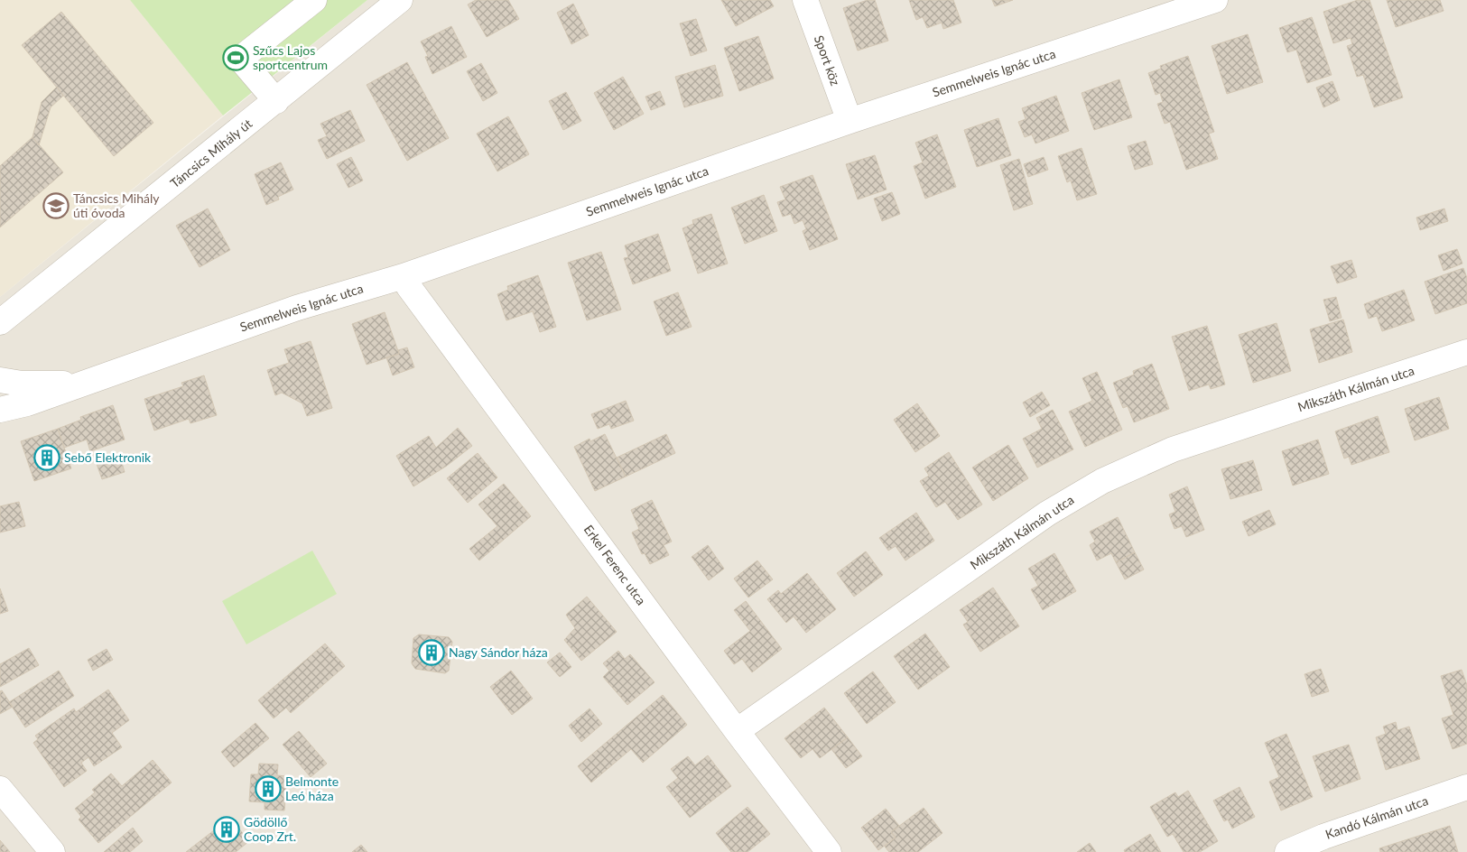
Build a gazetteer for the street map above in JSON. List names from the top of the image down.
{
  "streets": {
    "street": [
      "Sport köz",
      "Semmelweis Ignác utca",
      "Táncsics Mihály út",
      "Mikszáth Kálmán utca",
      "Erkel Ferenc utca",
      "Kandó Kálmán utca"
    ]
  },
  "crossings": [
    ["Sport köz", "Semmelweis Ignác utca"],
    ["Semmelweis Ignác utca", "Erkel Ferenc utca"],
    ["Mikszáth Kálmán utca", "Erkel Ferenc utca"]
  ],
  "places": {
    "sports": ["Szűcs Lajos sportcentrum"],
    "school or university": ["Táncsics Mihály úti óvoda"],
    "building": [
      "Sebő Elektronik",
      "Nagy Sándor háza",
      "Belmonte Leó háza",
      "Gödöllő Coop Zrt."
    ]
  }
}
